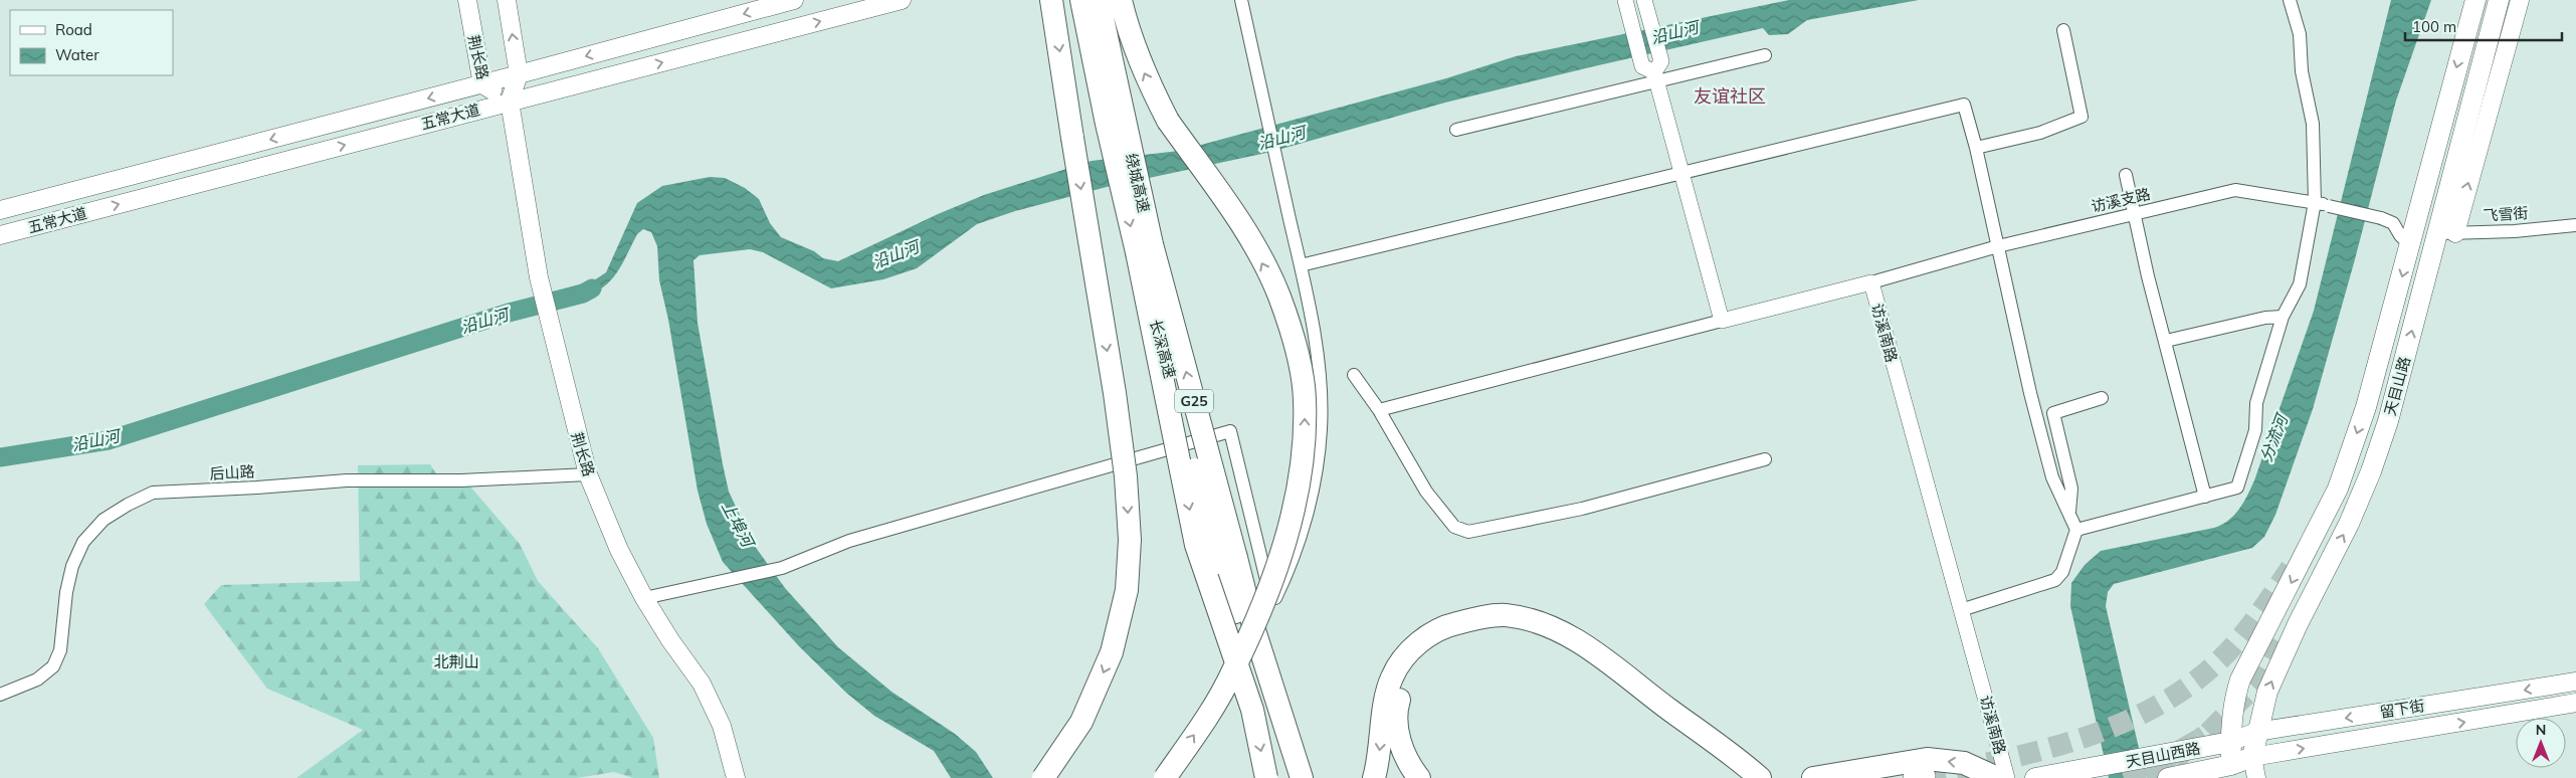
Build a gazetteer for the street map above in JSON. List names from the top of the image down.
{
  "streets": {
    "highway": ["长深高速", "G25"],
    "main road": [
      "荆长路",
      "五常大道",
      "天目山路",
      "留下街",
      "天目山西路"
    ],
    "street": [
      "访溪支路",
      "飞雪街",
      "访溪南路",
      "后山路"
    ]
  },
  "crossings": [
    ["荆长路", "五常大道"],
    ["荆长路", "后山路"],
    ["访溪支路", "访溪南路"],
    ["访溪支路", "天目山路"],
    ["飞雪街", "天目山路"],
    ["天目山路", "留下街"],
    ["天目山路", "天目山西路"],
    ["留下街", "天目山西路"]
  ],
  "districts": ["友谊社区"],
  "water": ["沿山河", "分流河", "上埠河"],
  "parks": ["北荆山"],
  "legend": ["Road", "Water"],
  "scale_bar": "100 m",
  "north": "top"
}
